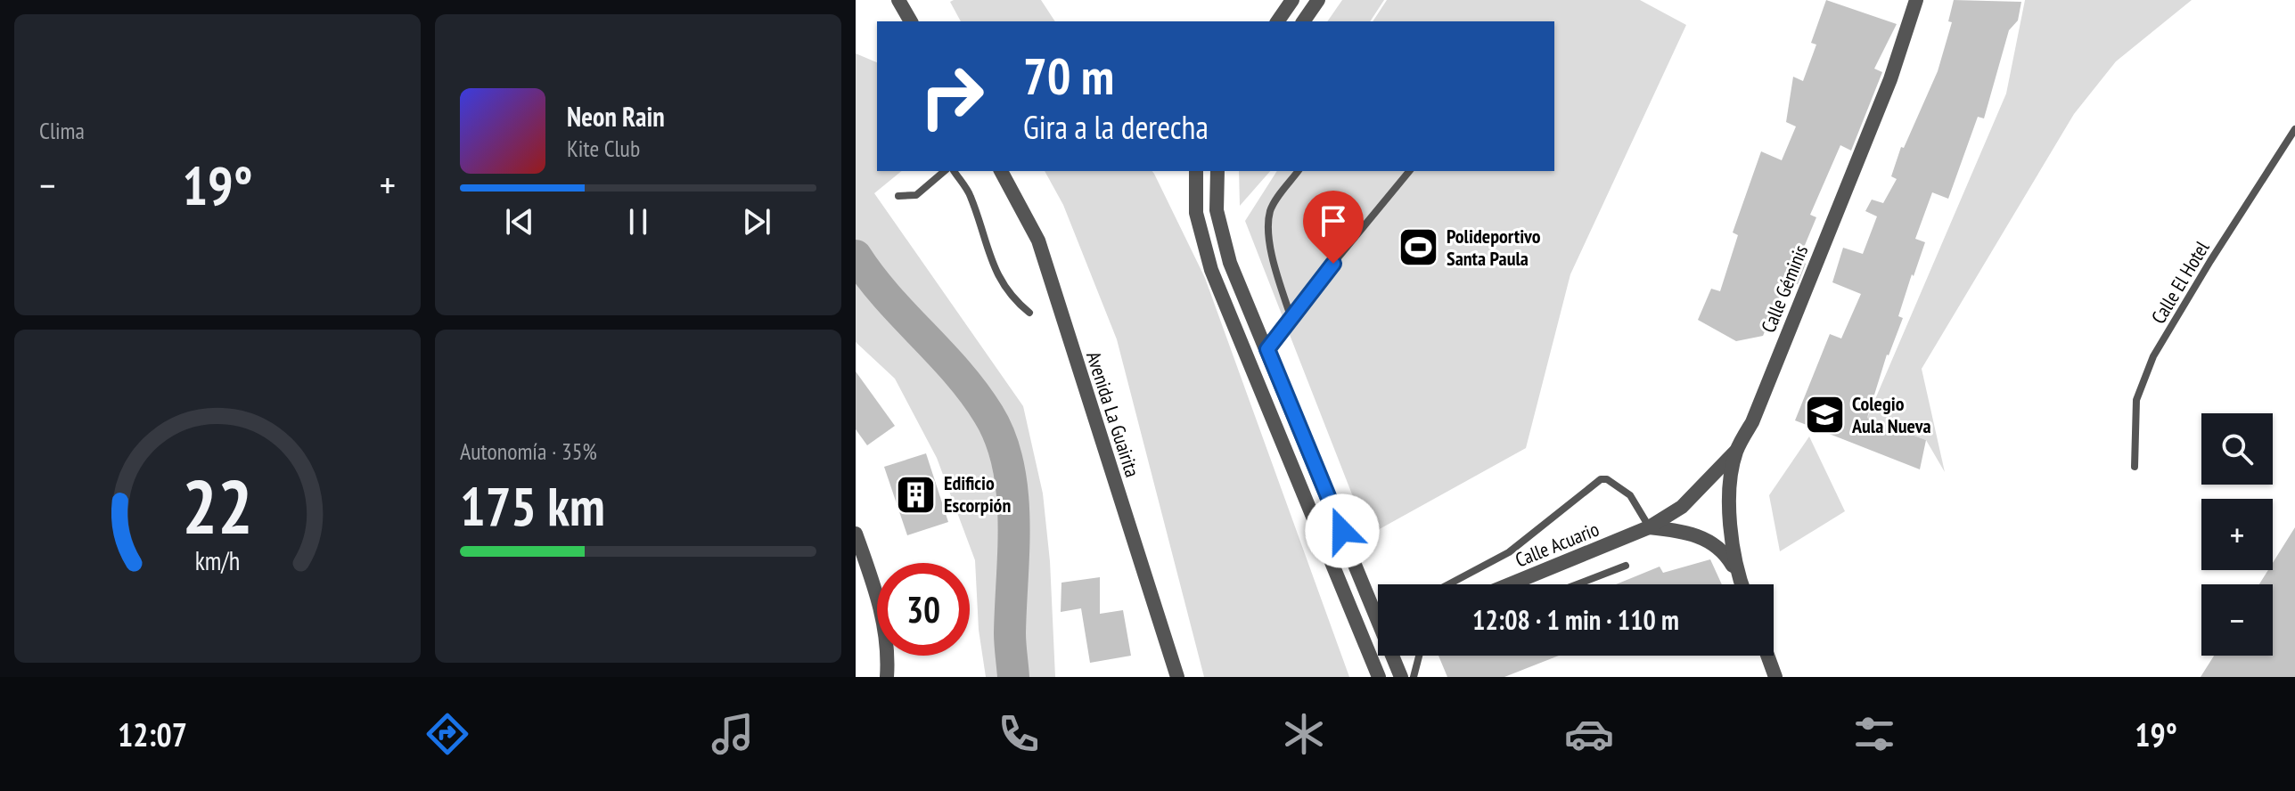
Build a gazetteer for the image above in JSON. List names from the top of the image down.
{
  "streets": {
    "street": ["Calle Géminis", "Avenida La Guairita", "Calle Acuario"],
    "lane": ["Calle El Hotel"]
  },
  "crossings": [
    ["Calle Géminis", "Calle Acuario"]
  ],
  "places": {
    "sports": ["Polideportivo Santa Paula"],
    "school or university": ["Colegio Aula Nueva"],
    "building": ["Edificio Escorpión"]
  },
  "page": {
    "tile": [
      "Clima",
      ["Autonomía · 35%", "175 km"]
    ],
    "turn": ["70 m", "Gira a la derecha"],
    "song": ["Neon Rain", "Kite Club"],
    "heat": ["−", "19°", "+"],
    "map_buttons": ["+", "−"],
    "limit": "30",
    "trip": "12:08 · 1 min · 110 m",
    "tabs": ["12:07", "19°"],
    "gauge": ["22", "km/h"]
  }
}
